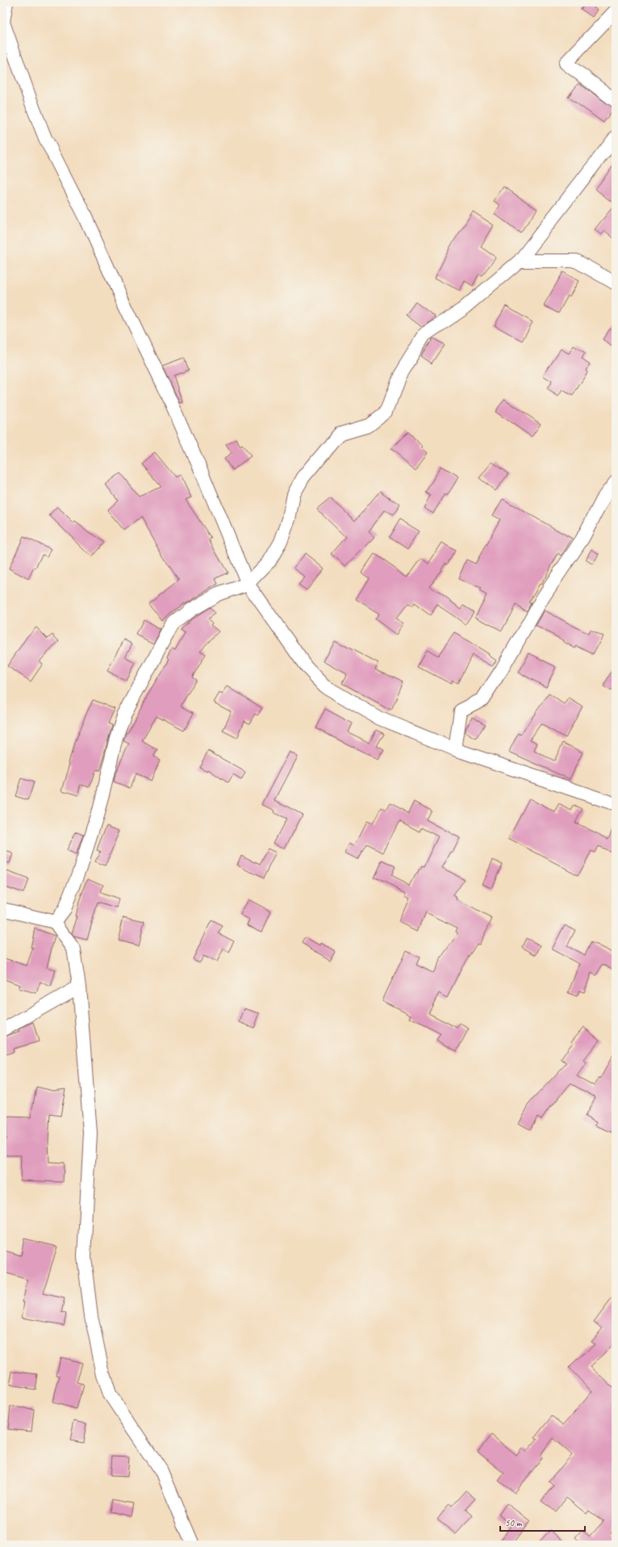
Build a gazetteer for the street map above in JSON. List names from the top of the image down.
{
  "scale_bar": "50 m"
}
